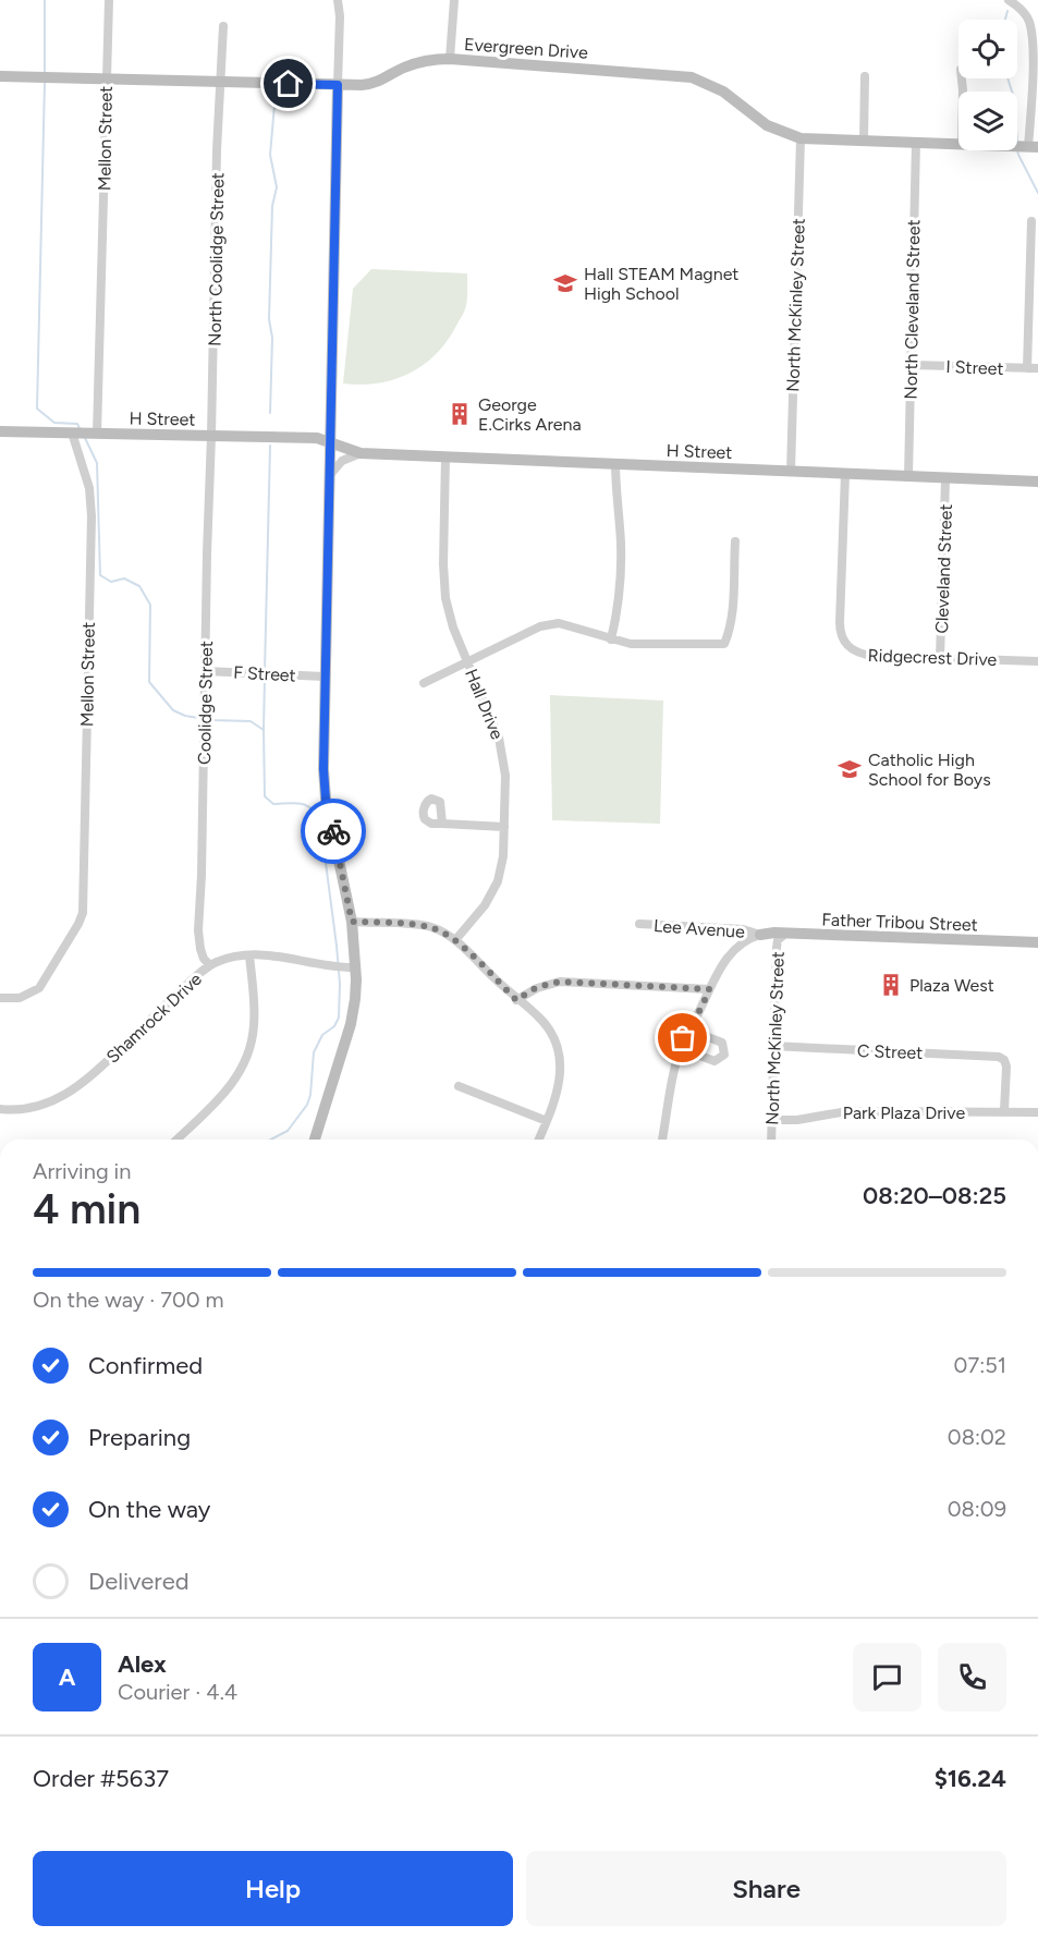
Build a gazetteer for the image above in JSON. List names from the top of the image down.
{
  "streets": {
    "street": [
      "Evergreen Drive",
      "Mellon Street",
      "North Coolidge Street",
      "North McKinley Street",
      "North Cleveland Street",
      "I Street",
      "H Street",
      "Cleveland Street",
      "Ridgecrest Drive",
      "F Street",
      "Coolidge Street",
      "Hall Drive",
      "Father Tribou Street",
      "Lee Avenue",
      "Shamrock Drive",
      "C Street",
      "Park Plaza Drive"
    ]
  },
  "crossings": [
    ["Evergreen Drive", "Mellon Street"],
    ["Evergreen Drive", "North Coolidge Street"],
    ["Evergreen Drive", "North McKinley Street"],
    ["Evergreen Drive", "North Cleveland Street"],
    ["Mellon Street", "H Street"],
    ["North Coolidge Street", "H Street"],
    ["North Coolidge Street", "Coolidge Street"],
    ["North McKinley Street", "H Street"],
    ["North McKinley Street", "Father Tribou Street"],
    ["North McKinley Street", "C Street"],
    ["North McKinley Street", "Park Plaza Drive"],
    ["North Cleveland Street", "I Street"],
    ["North Cleveland Street", "H Street"],
    ["H Street", "Cleveland Street"],
    ["H Street", "Ridgecrest Drive"],
    ["H Street", "Coolidge Street"],
    ["H Street", "Hall Drive"],
    ["Cleveland Street", "Ridgecrest Drive"],
    ["F Street", "Coolidge Street"],
    ["Coolidge Street", "Shamrock Drive"],
    ["Father Tribou Street", "Lee Avenue"],
    ["C Street", "Park Plaza Drive"]
  ],
  "places": {
    "school or university": ["Hall STEAM Magnet High School", "Catholic High School for Boys"],
    "building": ["George E.Cirks Arena", "Plaza West"]
  },
  "page": {
    "heading": ["4 min", "Arriving in", "08:20–08:25"],
    "panel": [
      "Alex",
      "Courier · 4.4",
      "Order #5637",
      "$16.24"
    ],
    "bar": "On the way · 700 m",
    "list": [
      ["Confirmed", "07:51"],
      ["Preparing", "08:02"],
      ["On the way", "08:09"],
      "Delivered"
    ],
    "round": "A",
    "buttons": ["Help", "Share"]
  }
}
